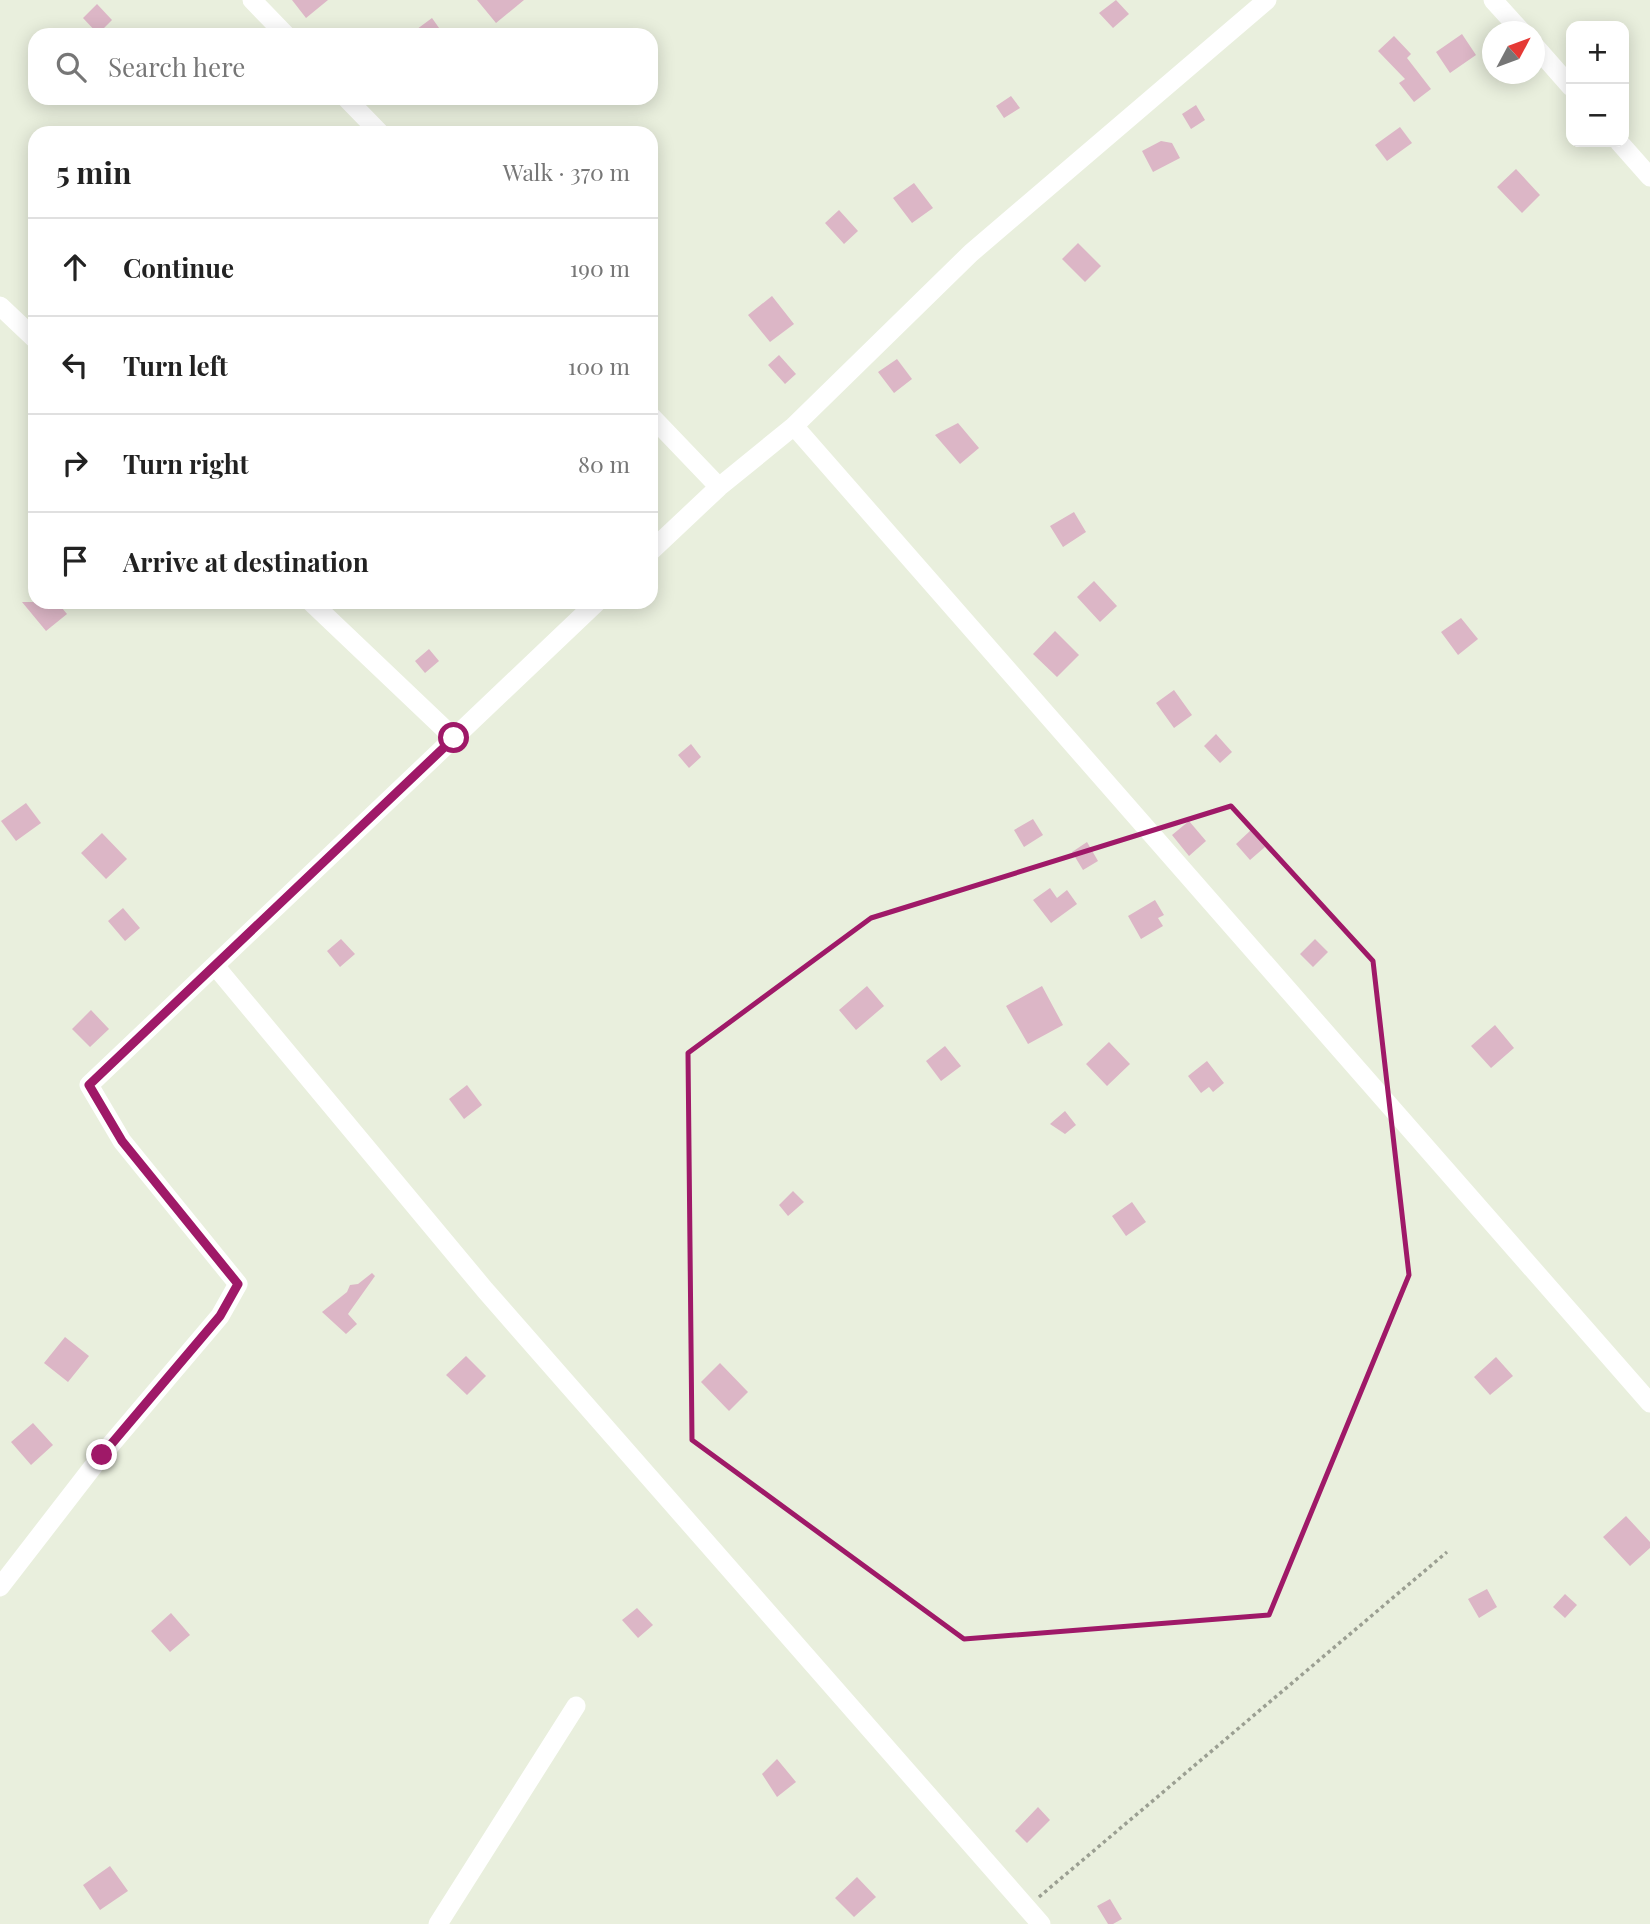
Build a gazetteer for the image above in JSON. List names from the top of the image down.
{
  "north": "top right",
  "page": {
    "map_buttons": ["+", "−"],
    "search": "Search here",
    "heading": ["5 min", "Walk · 370 m"],
    "list": [
      ["Continue", "190 m"],
      ["Turn left", "100 m"],
      ["Turn right", "80 m"],
      "Arrive at destination"
    ]
  }
}
